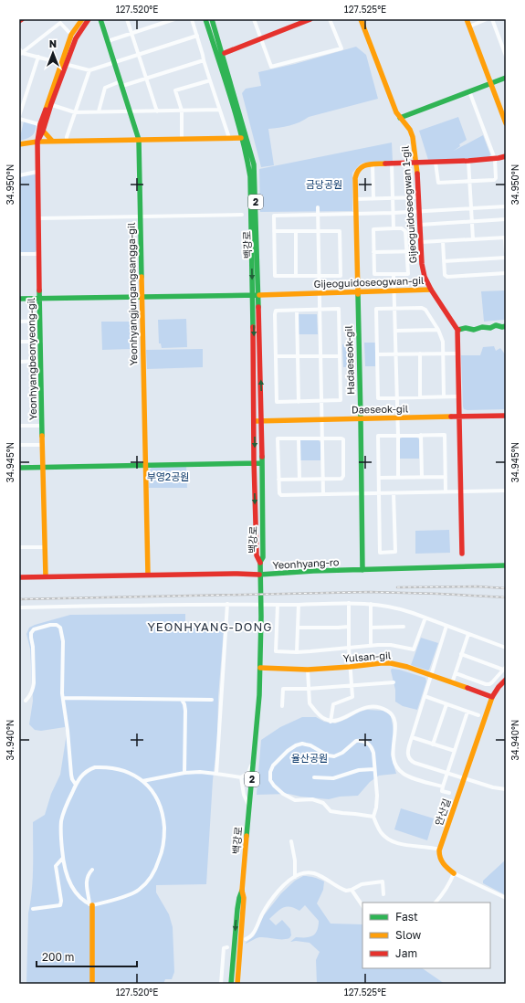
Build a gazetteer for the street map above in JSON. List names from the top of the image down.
{
  "streets": {
    "street": [
      "2",
      "Gijeoguidoseogwan 1-gil",
      "백강로",
      "Gijeoguidoseogwan-gil",
      "Yeonhyangjungangsangga-gil",
      "Yeonhyangbeonyeong-gil",
      "Hadaeseok-gil",
      "Daeseok-gil",
      "Yeonhyang-ro",
      "Yulsan-gil",
      "안산길"
    ]
  },
  "crossings": [
    ["2", "백강로"],
    ["Gijeoguidoseogwan 1-gil", "Gijeoguidoseogwan-gil"],
    ["백강로", "Gijeoguidoseogwan-gil"],
    ["백강로", "Daeseok-gil"],
    ["백강로", "Yulsan-gil"],
    ["Gijeoguidoseogwan-gil", "Yeonhyangjungangsangga-gil"],
    ["Gijeoguidoseogwan-gil", "Yeonhyangbeonyeong-gil"],
    ["Gijeoguidoseogwan-gil", "Hadaeseok-gil"],
    ["Yeonhyangjungangsangga-gil", "Yeonhyang-ro"],
    ["Yeonhyangbeonyeong-gil", "Yeonhyang-ro"],
    ["Hadaeseok-gil", "Daeseok-gil"],
    ["Hadaeseok-gil", "Yeonhyang-ro"],
    ["Yulsan-gil", "안산길"]
  ],
  "districts": ["YEONHYANG-DONG"],
  "parks": ["금당공원", "부영2공원", "율산공원"],
  "legend": ["Fast", "Slow", "Jam"],
  "scale_bar": "200 m",
  "north": "top",
  "coordinates": [
    "127.520°E",
    "127.525°E",
    "34.950°N",
    "34.945°N",
    "34.940°N"
  ]
}
